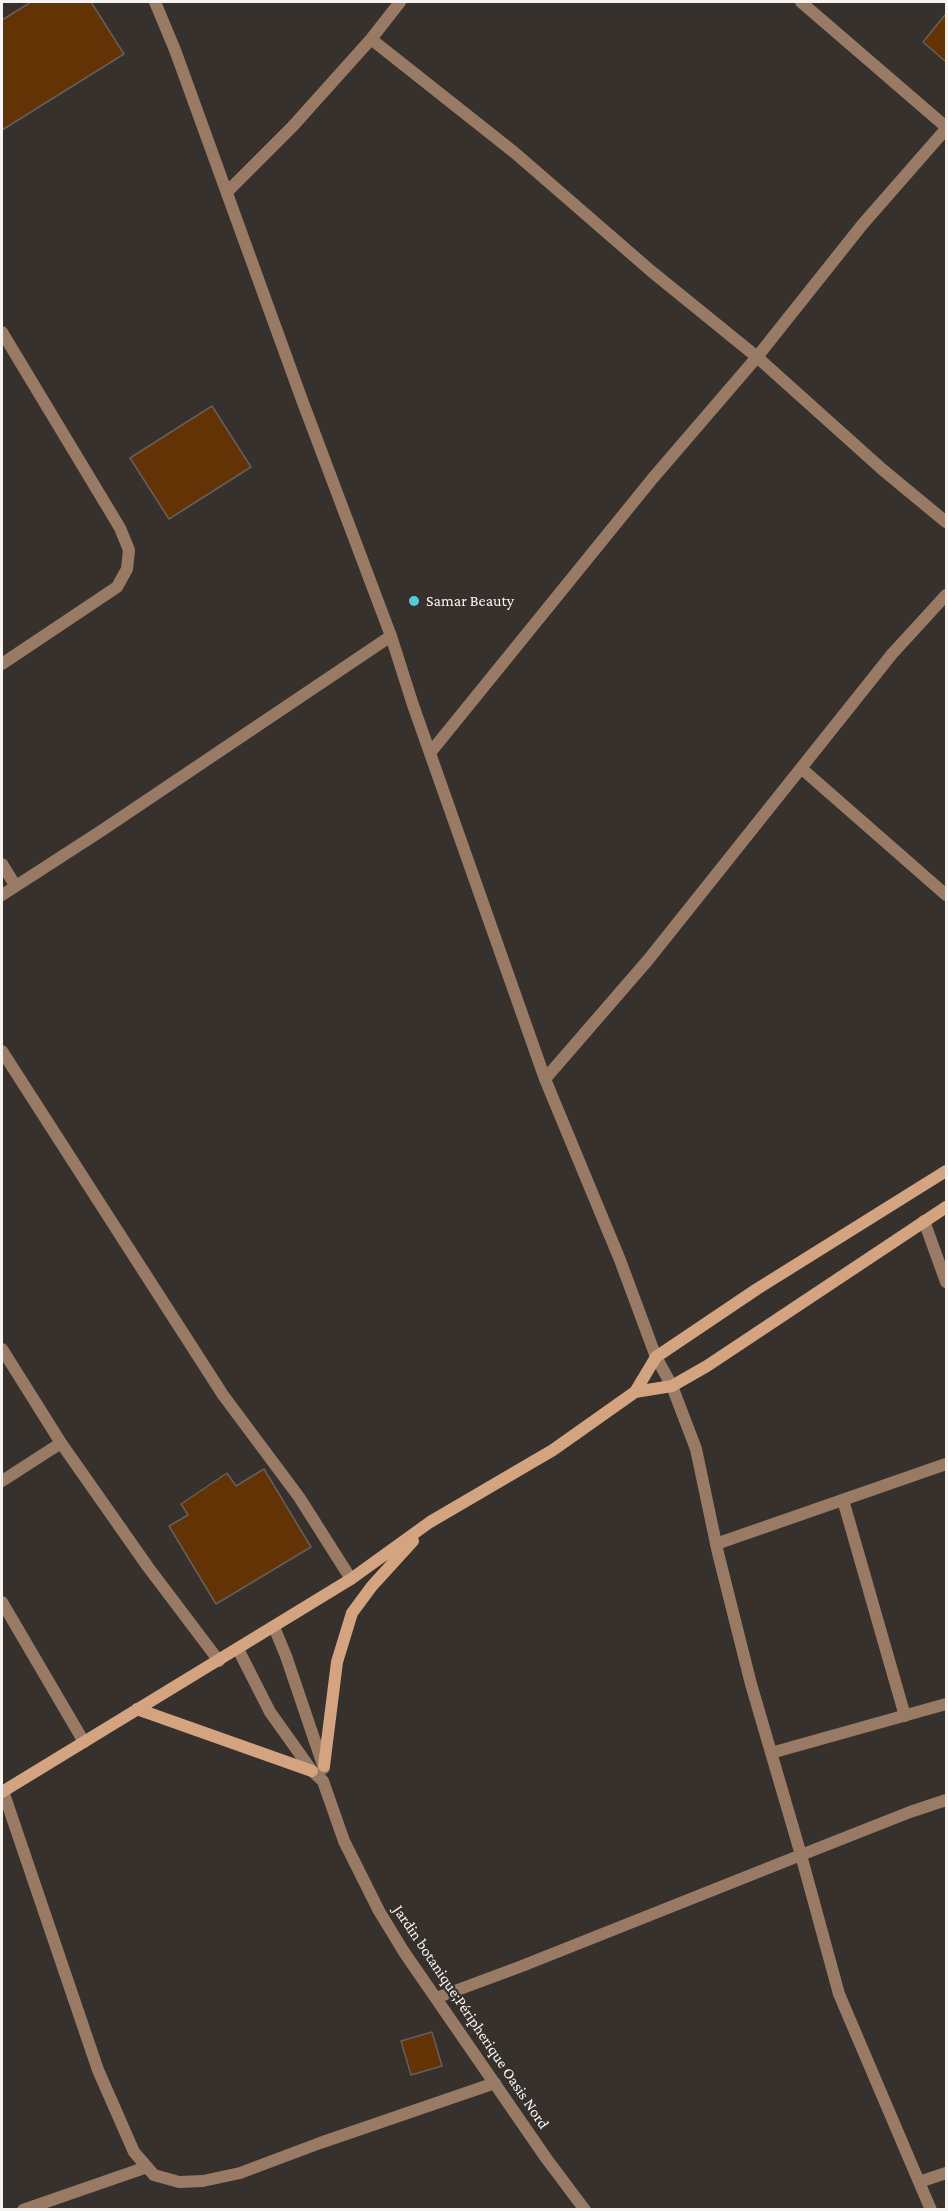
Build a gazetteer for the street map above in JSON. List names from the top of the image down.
{
  "streets": {
    "street": ["Jardin botanique;Péripherique Oasis Nord"]
  },
  "places": ["Samar Beauty"]
}
